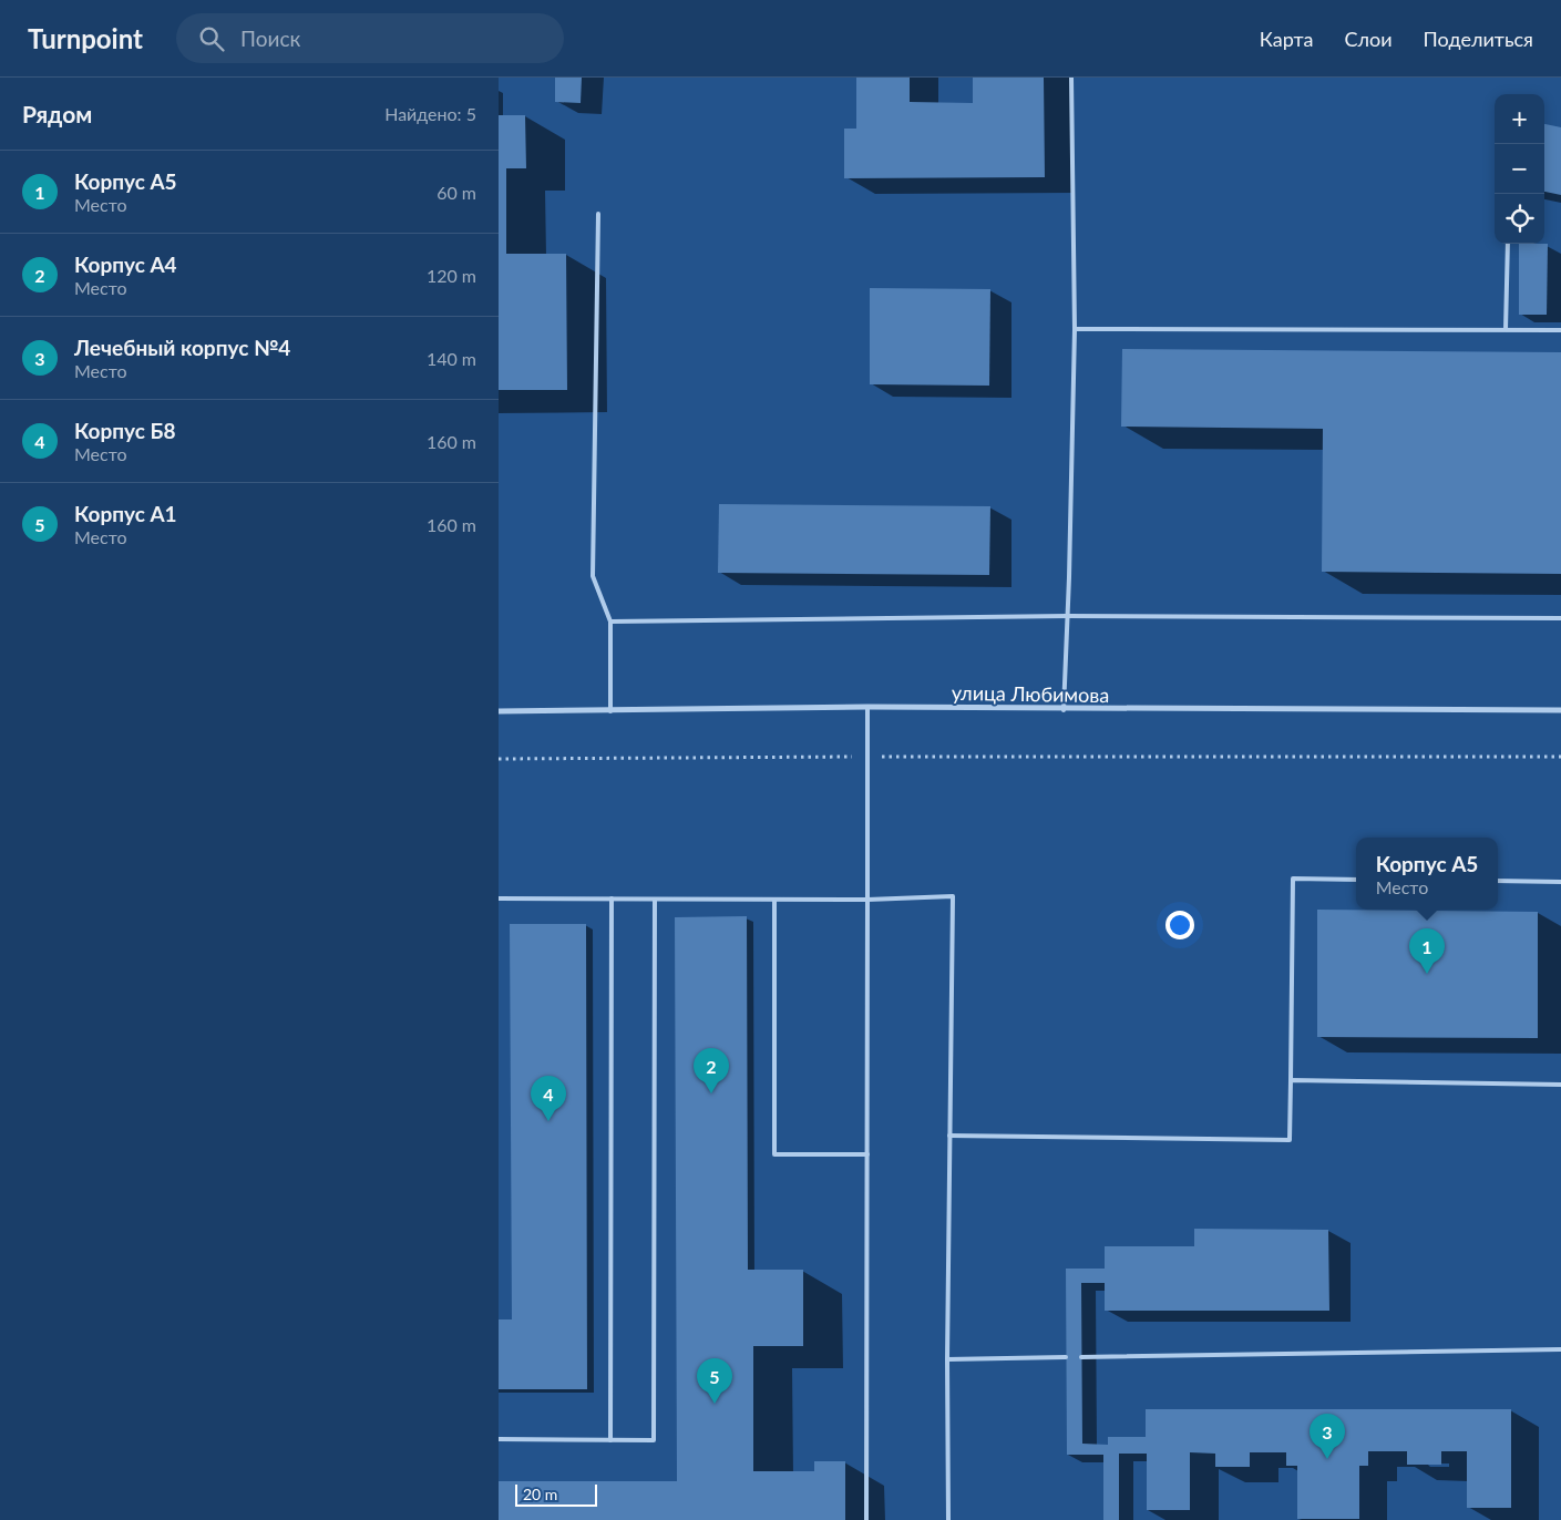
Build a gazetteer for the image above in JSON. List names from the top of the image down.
{
  "streets": {
    "street": ["улица Любимова"]
  },
  "scale_bar": "20 m",
  "page": {
    "header": "Turnpoint",
    "search": "Поиск",
    "nav": ["Карта", "Слои", "Поделиться"],
    "heading": ["Рядом", "Найдено: 5"],
    "map_buttons": ["+", "−"],
    "list": [
      {
        "mark": "1",
        "name": "Корпус А5",
        "note": "Место",
        "value": "60 m"
      },
      {
        "mark": "2",
        "name": "Корпус А4",
        "note": "Место",
        "value": "120 m"
      },
      {
        "mark": "3",
        "name": "Лечебный корпус №4",
        "note": "Место",
        "value": "140 m"
      },
      {
        "mark": "4",
        "name": "Корпус Б8",
        "note": "Место",
        "value": "160 m"
      },
      {
        "mark": "5",
        "name": "Корпус А1",
        "note": "Место",
        "value": "160 m"
      }
    ],
    "popup": ["Корпус А5", "Место"],
    "pins": [
      "1",
      "2",
      "4",
      "5",
      "3"
    ],
    "scale": "20 m"
  }
}
